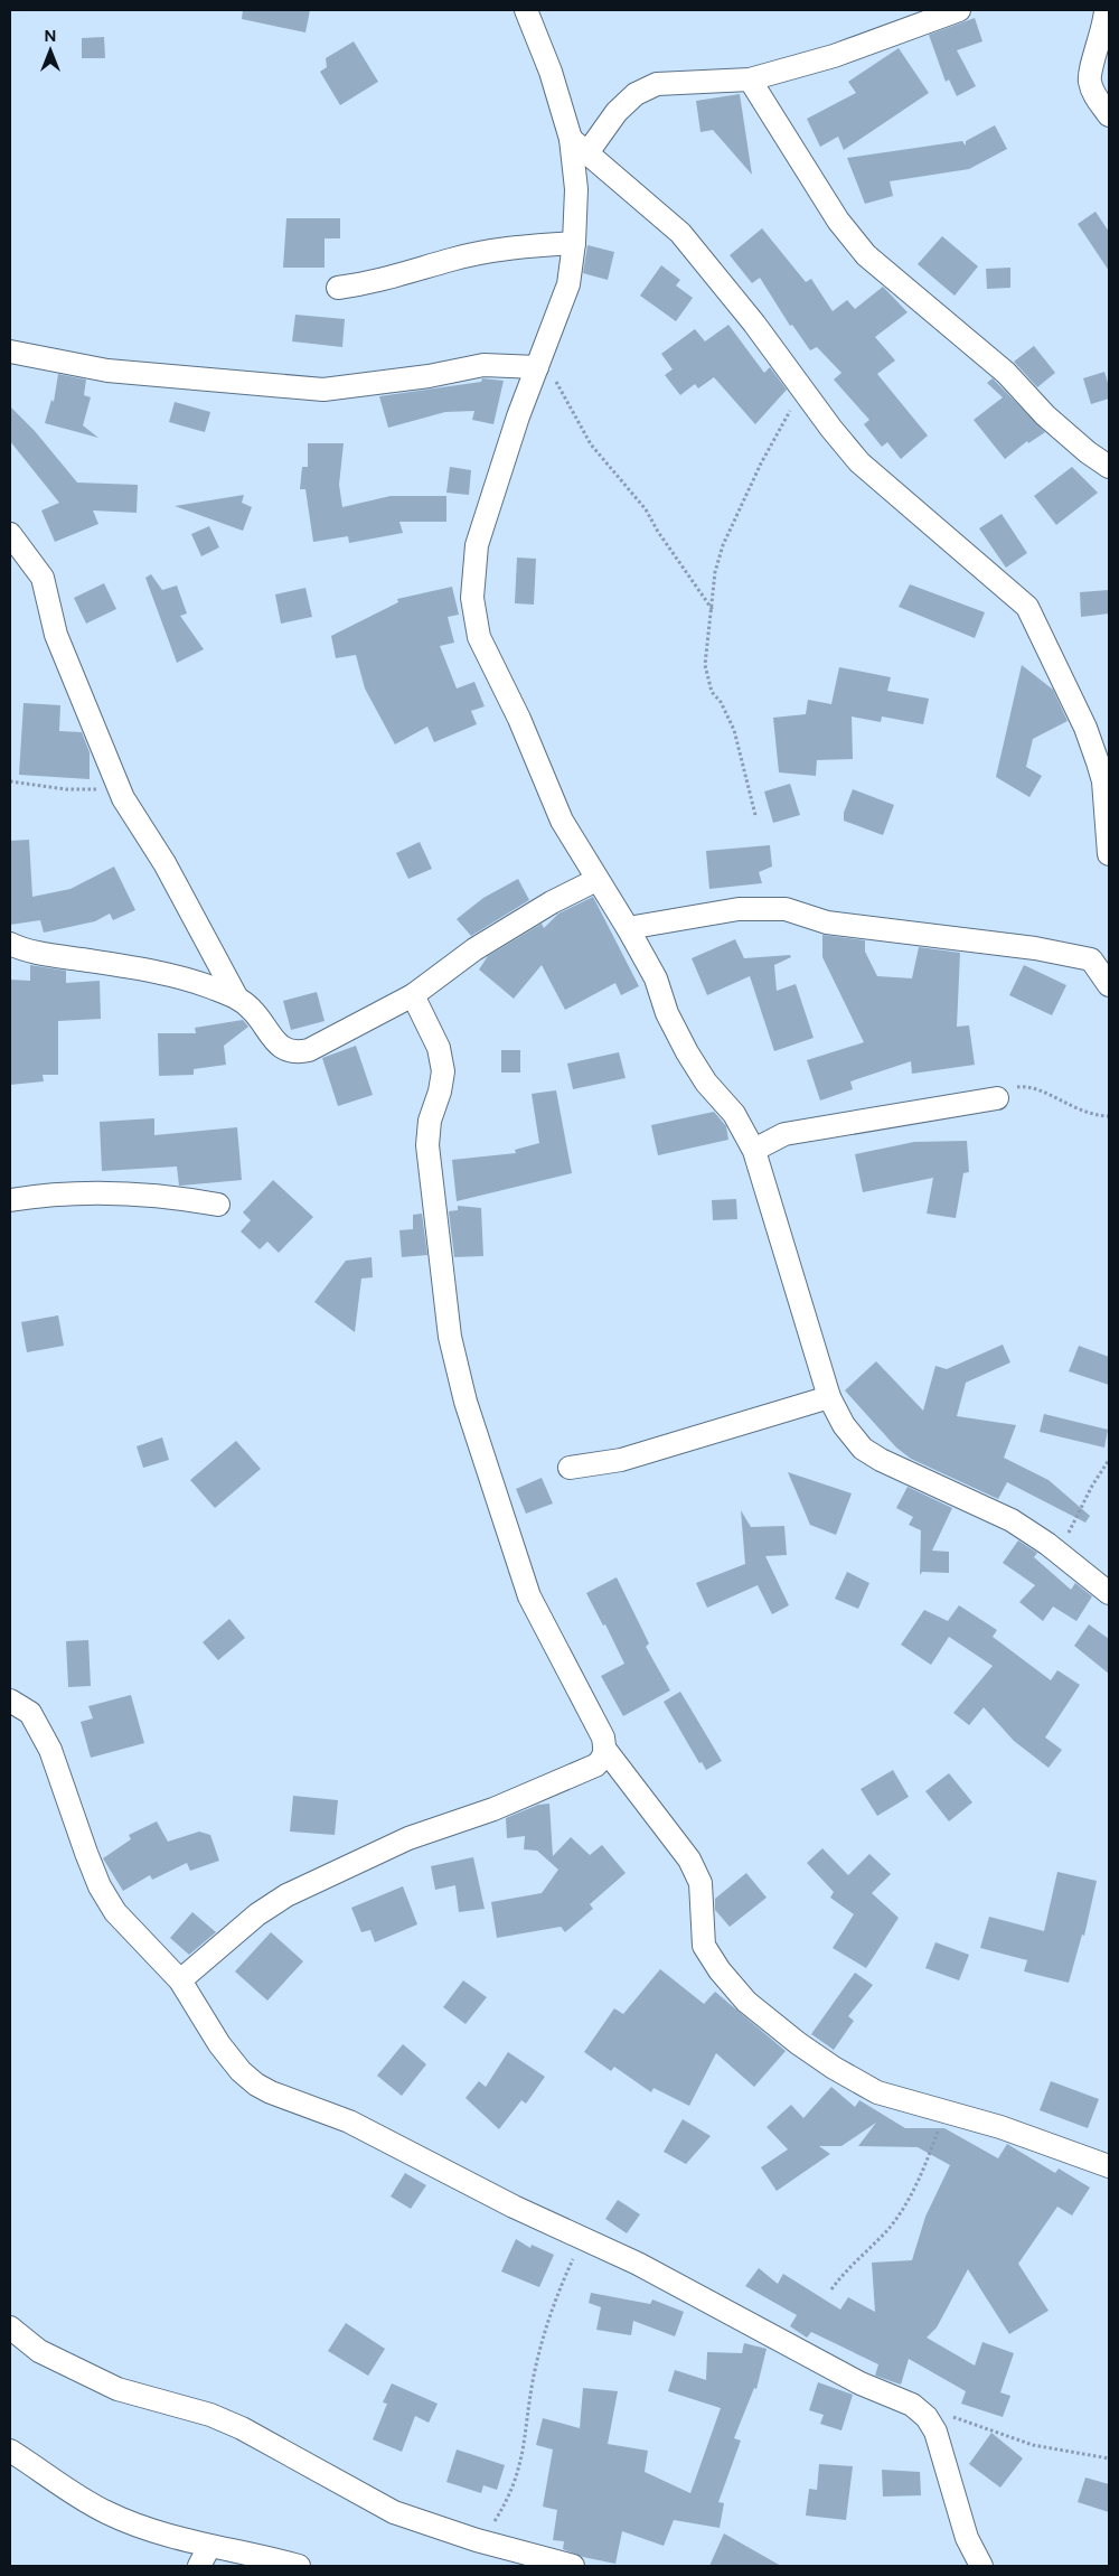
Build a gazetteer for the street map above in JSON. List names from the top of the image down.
{
  "north": "top"
}
